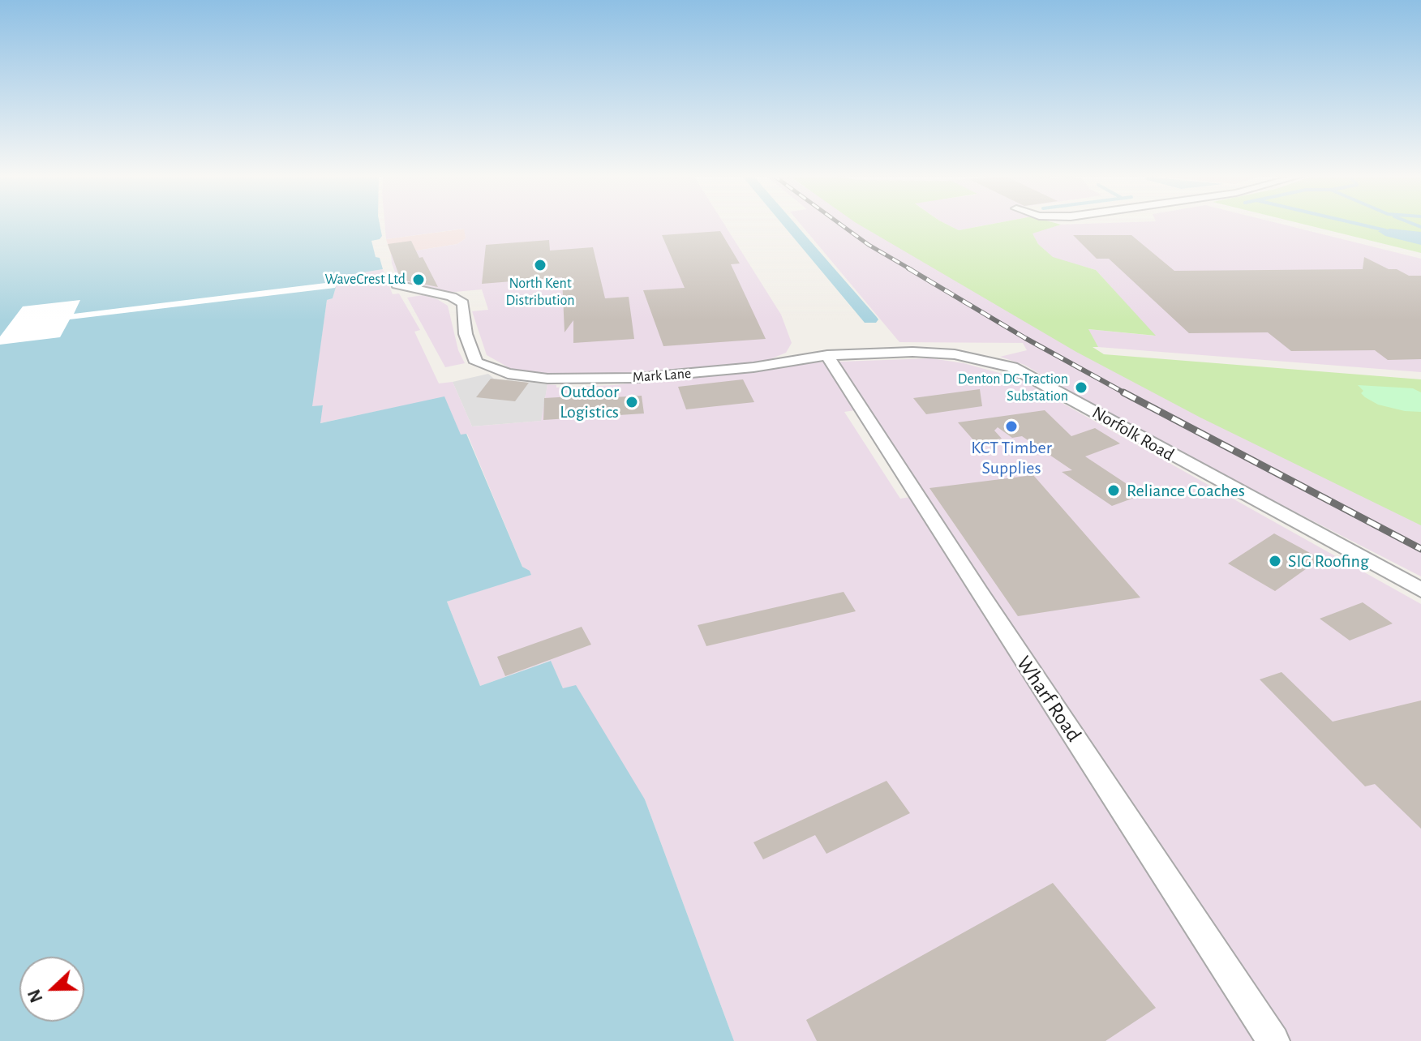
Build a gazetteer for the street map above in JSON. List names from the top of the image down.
{
  "streets": {
    "street": ["Mark Lane", "Norfolk Road", "Wharf Road"]
  },
  "crossings": [
    ["Mark Lane", "Norfolk Road"],
    ["Mark Lane", "Wharf Road"]
  ],
  "places": [
    "North Kent Distribution",
    "WaveCrest Ltd",
    "Denton DC Traction Substation",
    "Outdoor Logistics",
    "KCT Timber Supplies",
    "Reliance Coaches",
    "SIG Roofing"
  ],
  "north": "left"
}
